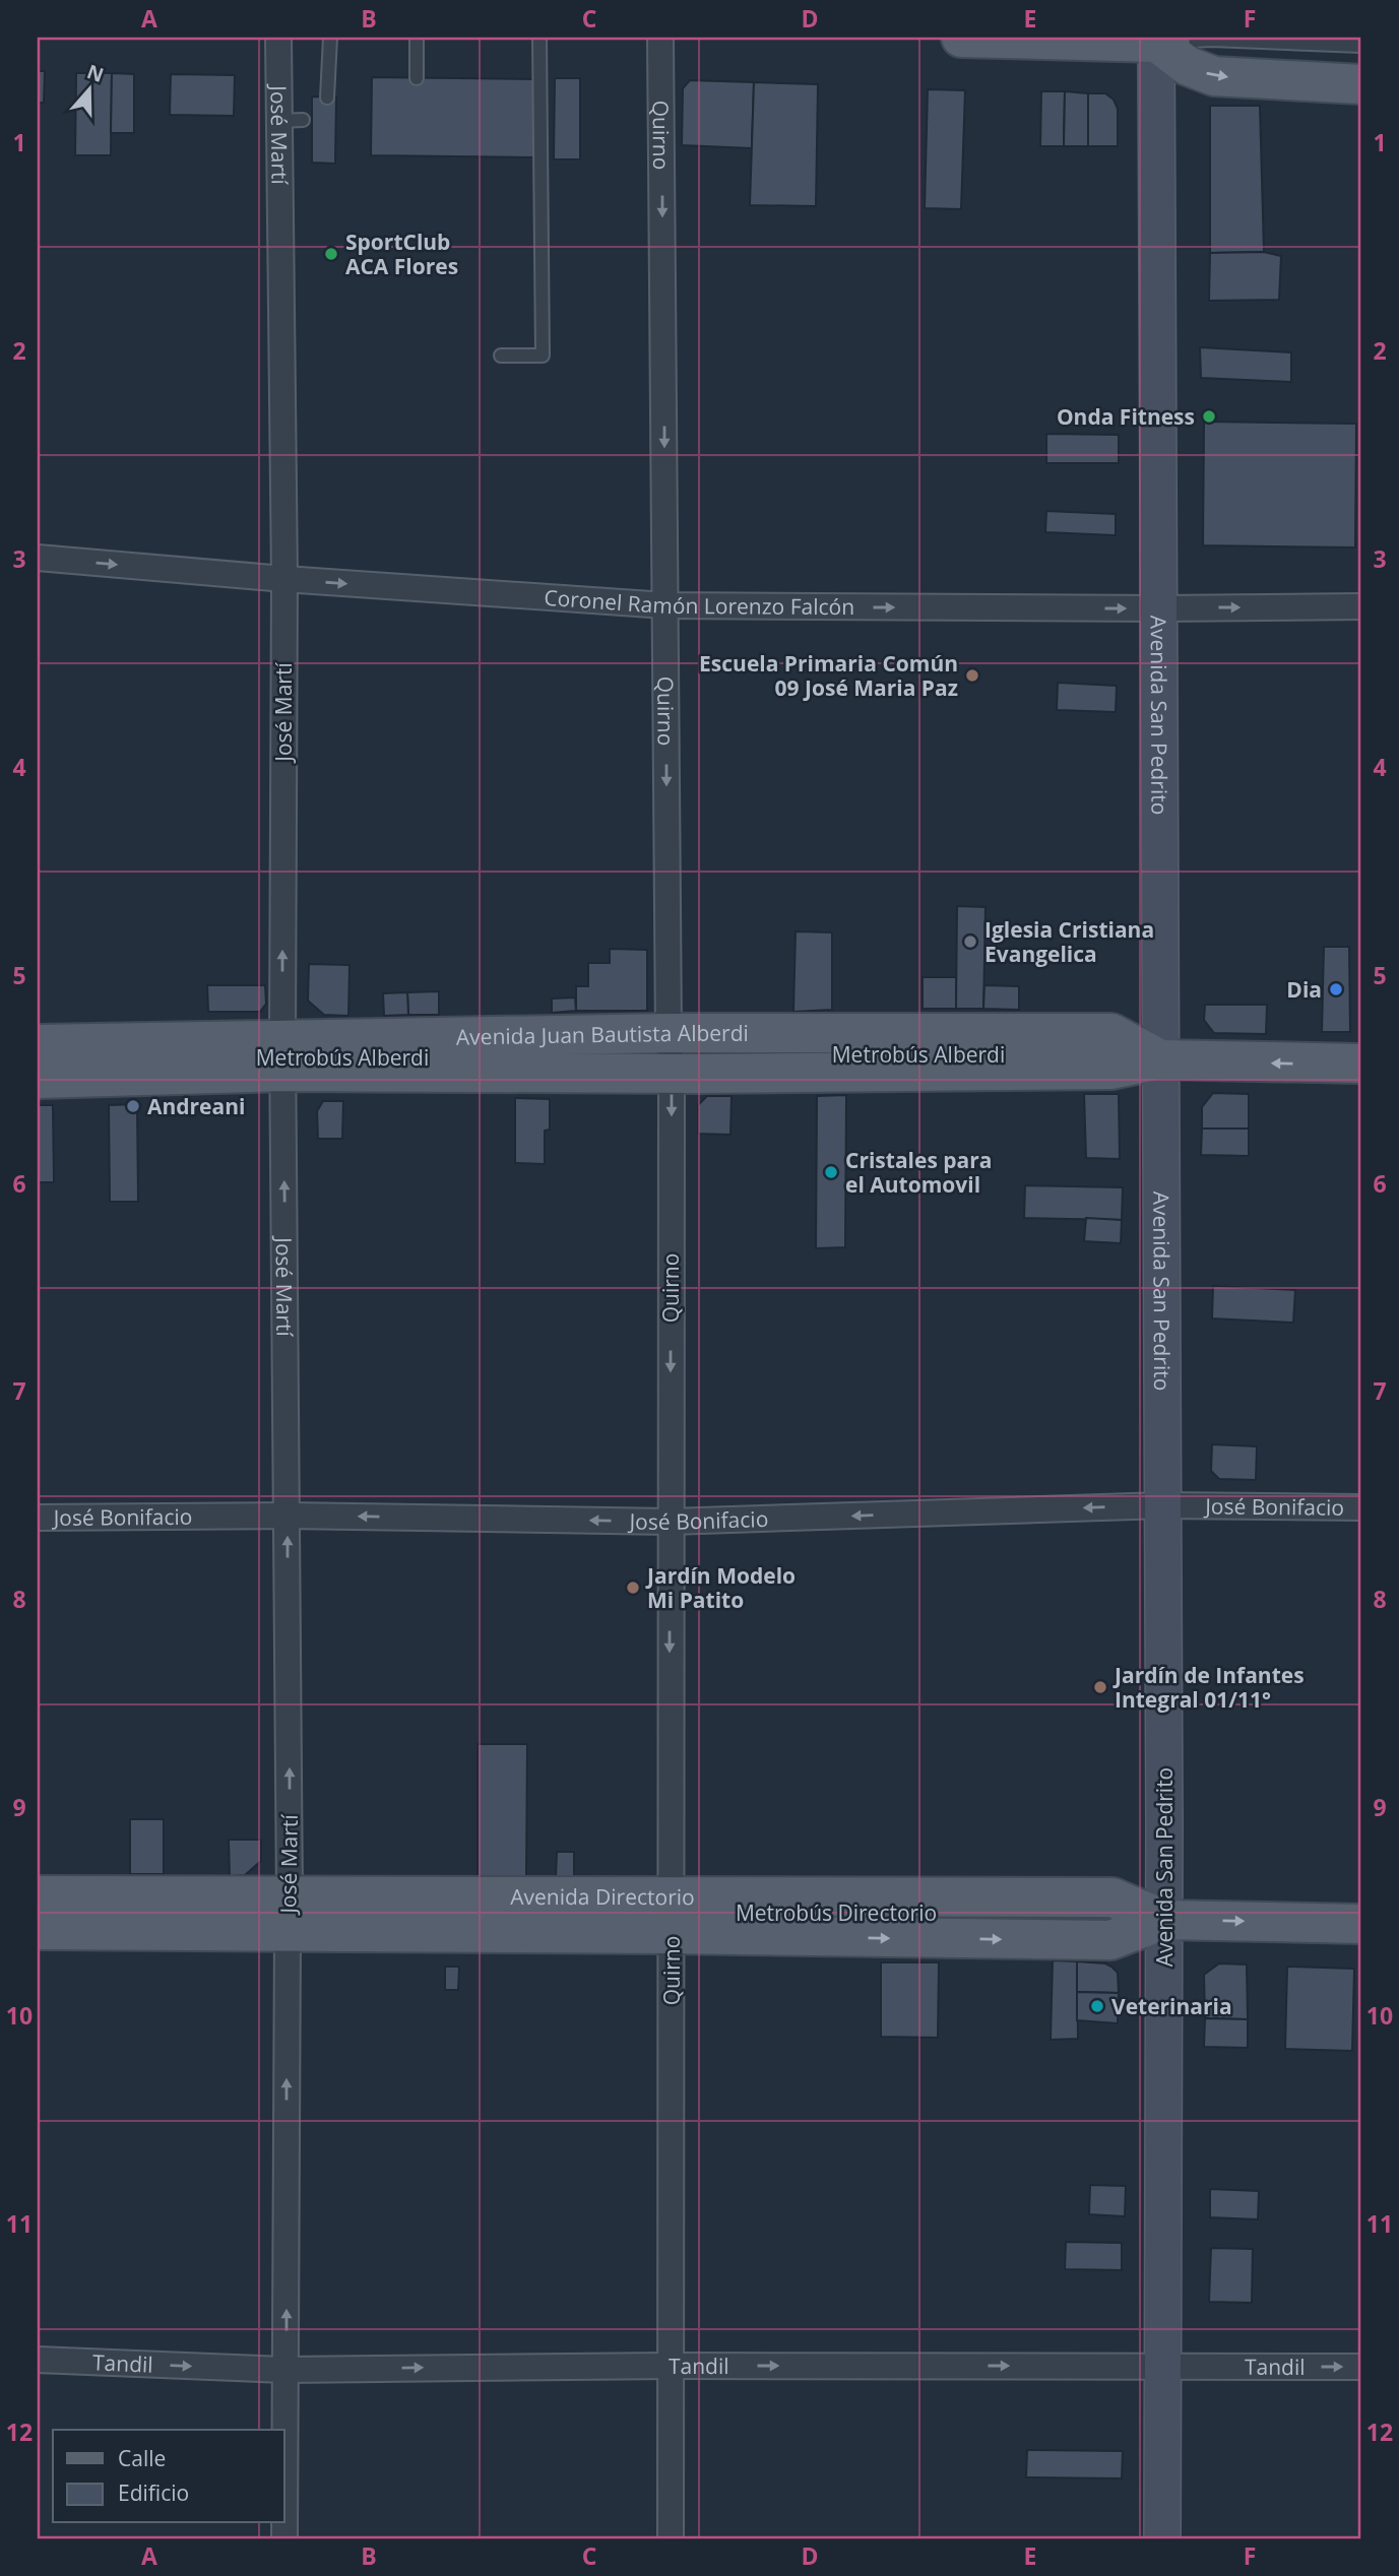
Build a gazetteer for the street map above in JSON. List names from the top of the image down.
{
  "streets": {
    "main road": ["Avenida San Pedrito", "Avenida Juan Bautista Alberdi", "Avenida Directorio"],
    "street": [
      "José Martí",
      "Quirno",
      "Coronel Ramón Lorenzo Falcón",
      "José Bonifacio",
      "Tandil"
    ]
  },
  "crossings": [
    ["José Martí", "Coronel Ramón Lorenzo Falcón"],
    ["José Martí", "Avenida Juan Bautista Alberdi"],
    ["José Martí", "José Bonifacio"],
    ["José Martí", "Avenida Directorio"],
    ["José Martí", "Tandil"],
    ["Quirno", "Coronel Ramón Lorenzo Falcón"],
    ["Quirno", "Avenida Juan Bautista Alberdi"],
    ["Quirno", "José Bonifacio"],
    ["Quirno", "Avenida Directorio"],
    ["Quirno", "Tandil"],
    ["Coronel Ramón Lorenzo Falcón", "Avenida San Pedrito"],
    ["Avenida San Pedrito", "Avenida Juan Bautista Alberdi"],
    ["Avenida San Pedrito", "José Bonifacio"],
    ["Avenida San Pedrito", "Avenida Directorio"],
    ["Avenida San Pedrito", "Tandil"]
  ],
  "one_way": [
    "José Martí",
    "Quirno",
    "Coronel Ramón Lorenzo Falcón",
    "José Bonifacio",
    "Avenida Directorio",
    "Tandil"
  ],
  "places": [
    "SportClub ACA Flores",
    "Onda Fitness",
    "Escuela Primaria Común 09 José Maria Paz",
    "Iglesia Cristiana Evangelica",
    "Dia",
    "Andreani",
    "Cristales para el Automovil",
    "Jardín Modelo Mi Patito",
    "Jardín de Infantes Integral 01/11°",
    "Veterinaria"
  ],
  "legend": ["Calle", "Edificio"],
  "north": "top",
  "grid": {
    "columns": [
      "A",
      "B",
      "C",
      "D",
      "E",
      "F"
    ],
    "rows": [
      "1",
      "2",
      "3",
      "4",
      "5",
      "6",
      "7",
      "8",
      "9",
      "10",
      "11",
      "12"
    ]
  }
}
